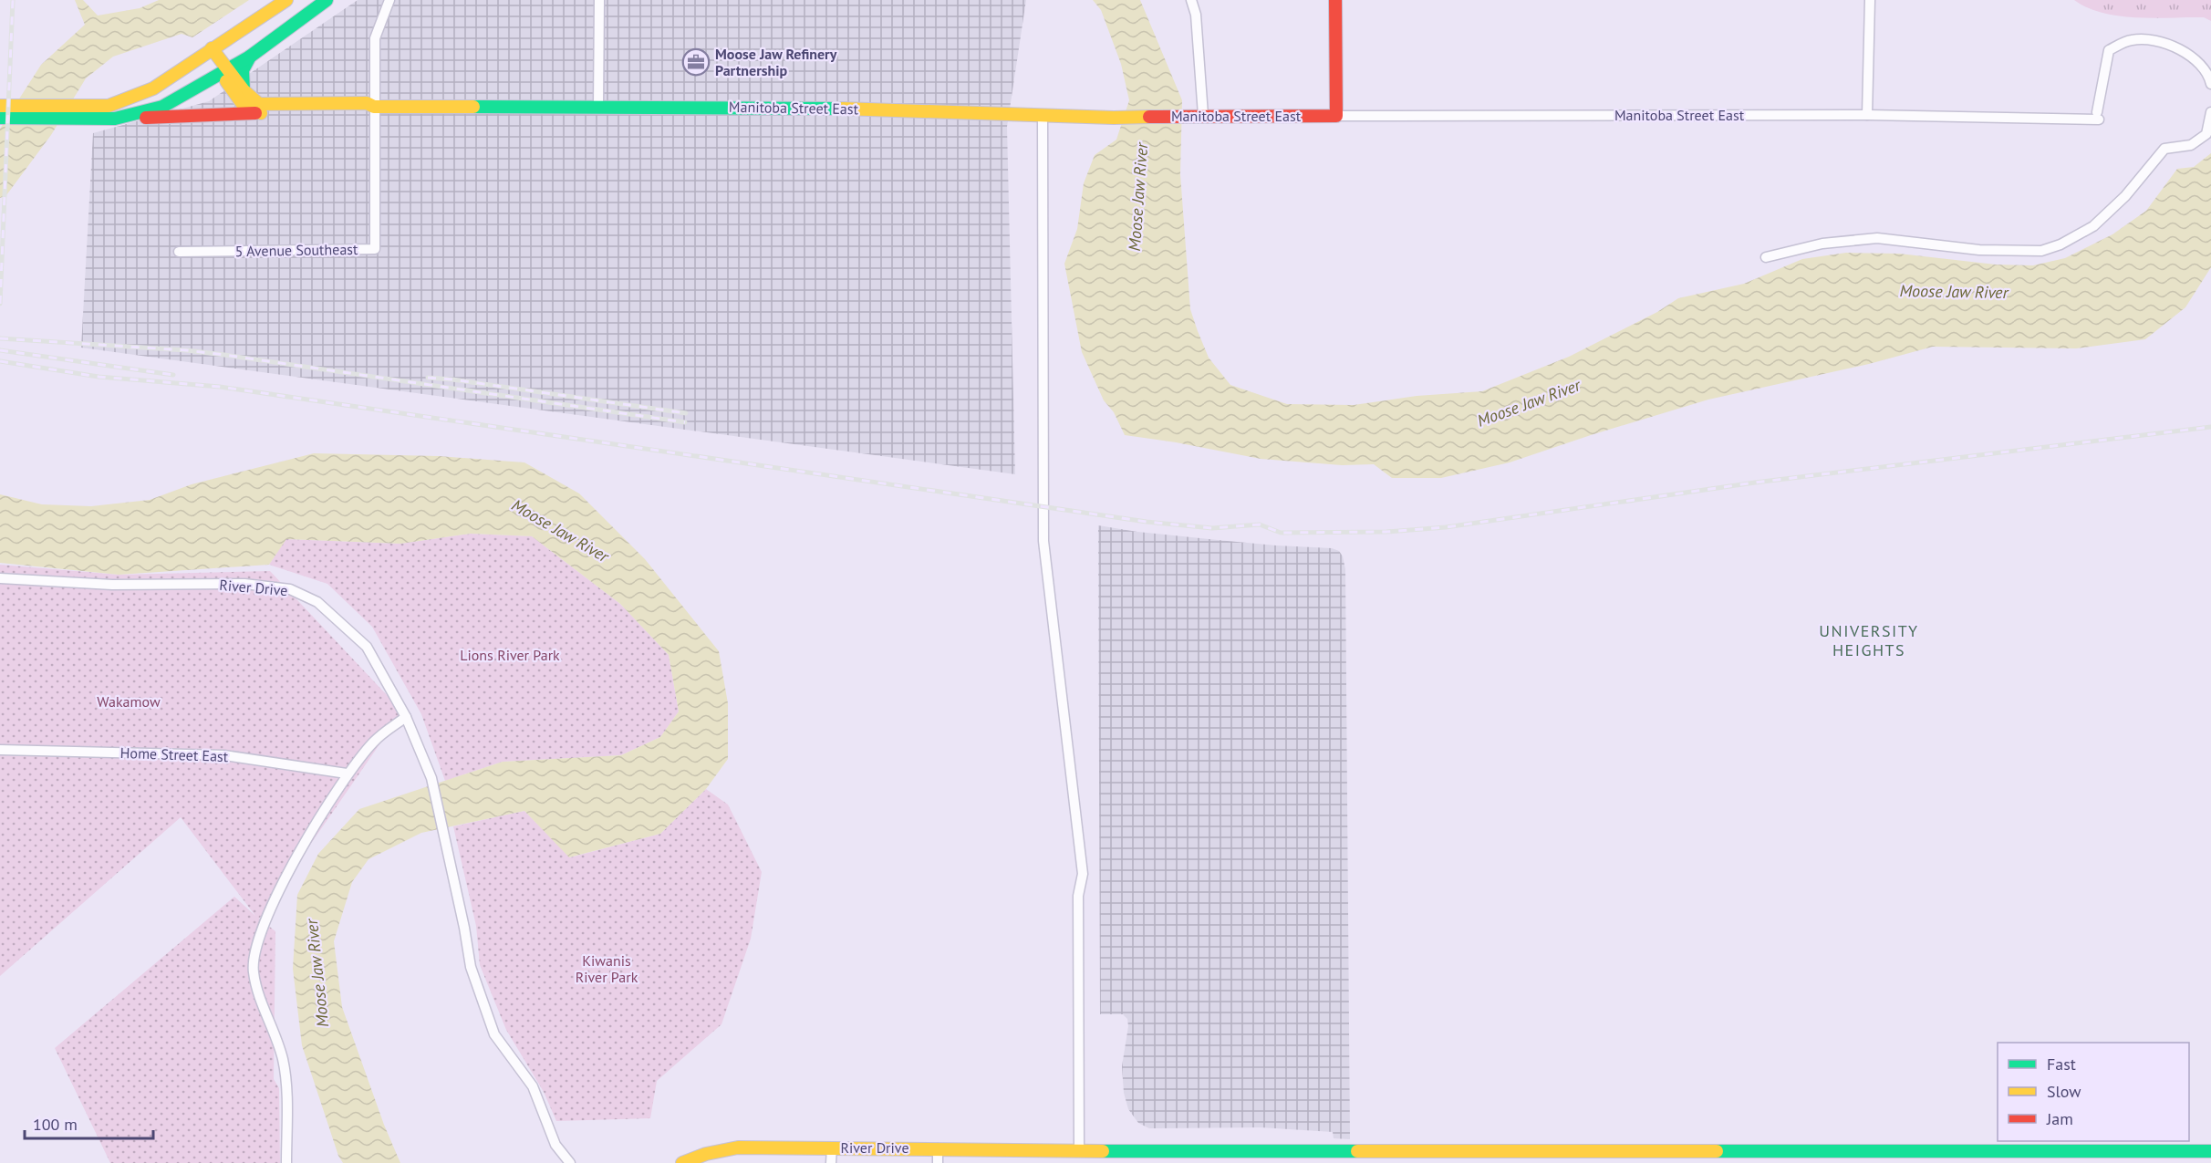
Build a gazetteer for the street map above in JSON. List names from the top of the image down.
{
  "streets": {
    "street": [
      "Manitoba Street East",
      "5 Avenue Southeast",
      "River Drive",
      "Home Street East"
    ]
  },
  "crossings": [
    ["Manitoba Street East", "5 Avenue Southeast"]
  ],
  "districts": ["UNIVERSITY HEIGHTS"],
  "water": ["Moose Jaw River"],
  "parks": ["Lions River Park", "Wakamow", "Kiwanis River Park"],
  "places": {
    "office": ["Moose Jaw Refinery Partnership"]
  },
  "legend": ["Fast", "Slow", "Jam"],
  "scale_bar": "100 m"
}
